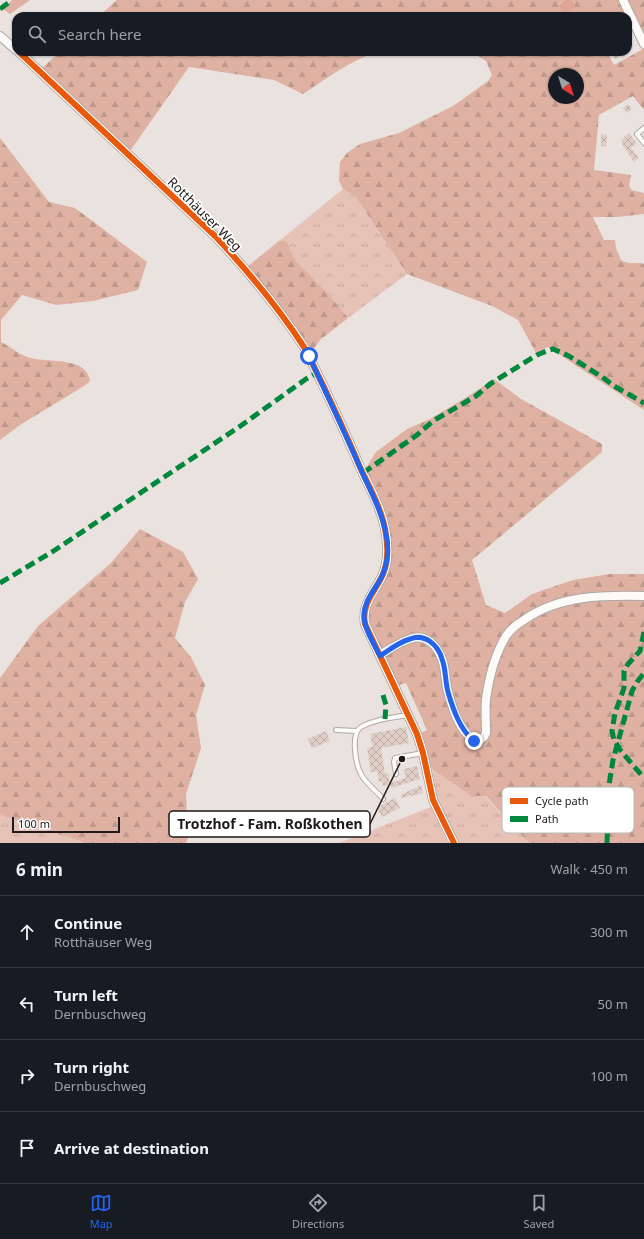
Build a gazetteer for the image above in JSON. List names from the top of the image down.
{
  "streets": {
    "street": ["Rotthäuser Weg"]
  },
  "places": ["Trotzhof - Fam. Roßkothen"],
  "legend": ["Cycle path", "Path"],
  "scale_bar": "100 m",
  "north": "bottom right",
  "page": {
    "search": "Search here",
    "scale": "100 m",
    "heading": ["6 min", "Walk · 450 m"],
    "list": [
      ["Continue", "Rotthäuser Weg", "300 m"],
      ["Turn left", "Dernbuschweg", "50 m"],
      ["Turn right", "Dernbuschweg", "100 m"],
      "Arrive at destination"
    ],
    "nav": ["Map", "Directions", "Saved"]
  }
}
